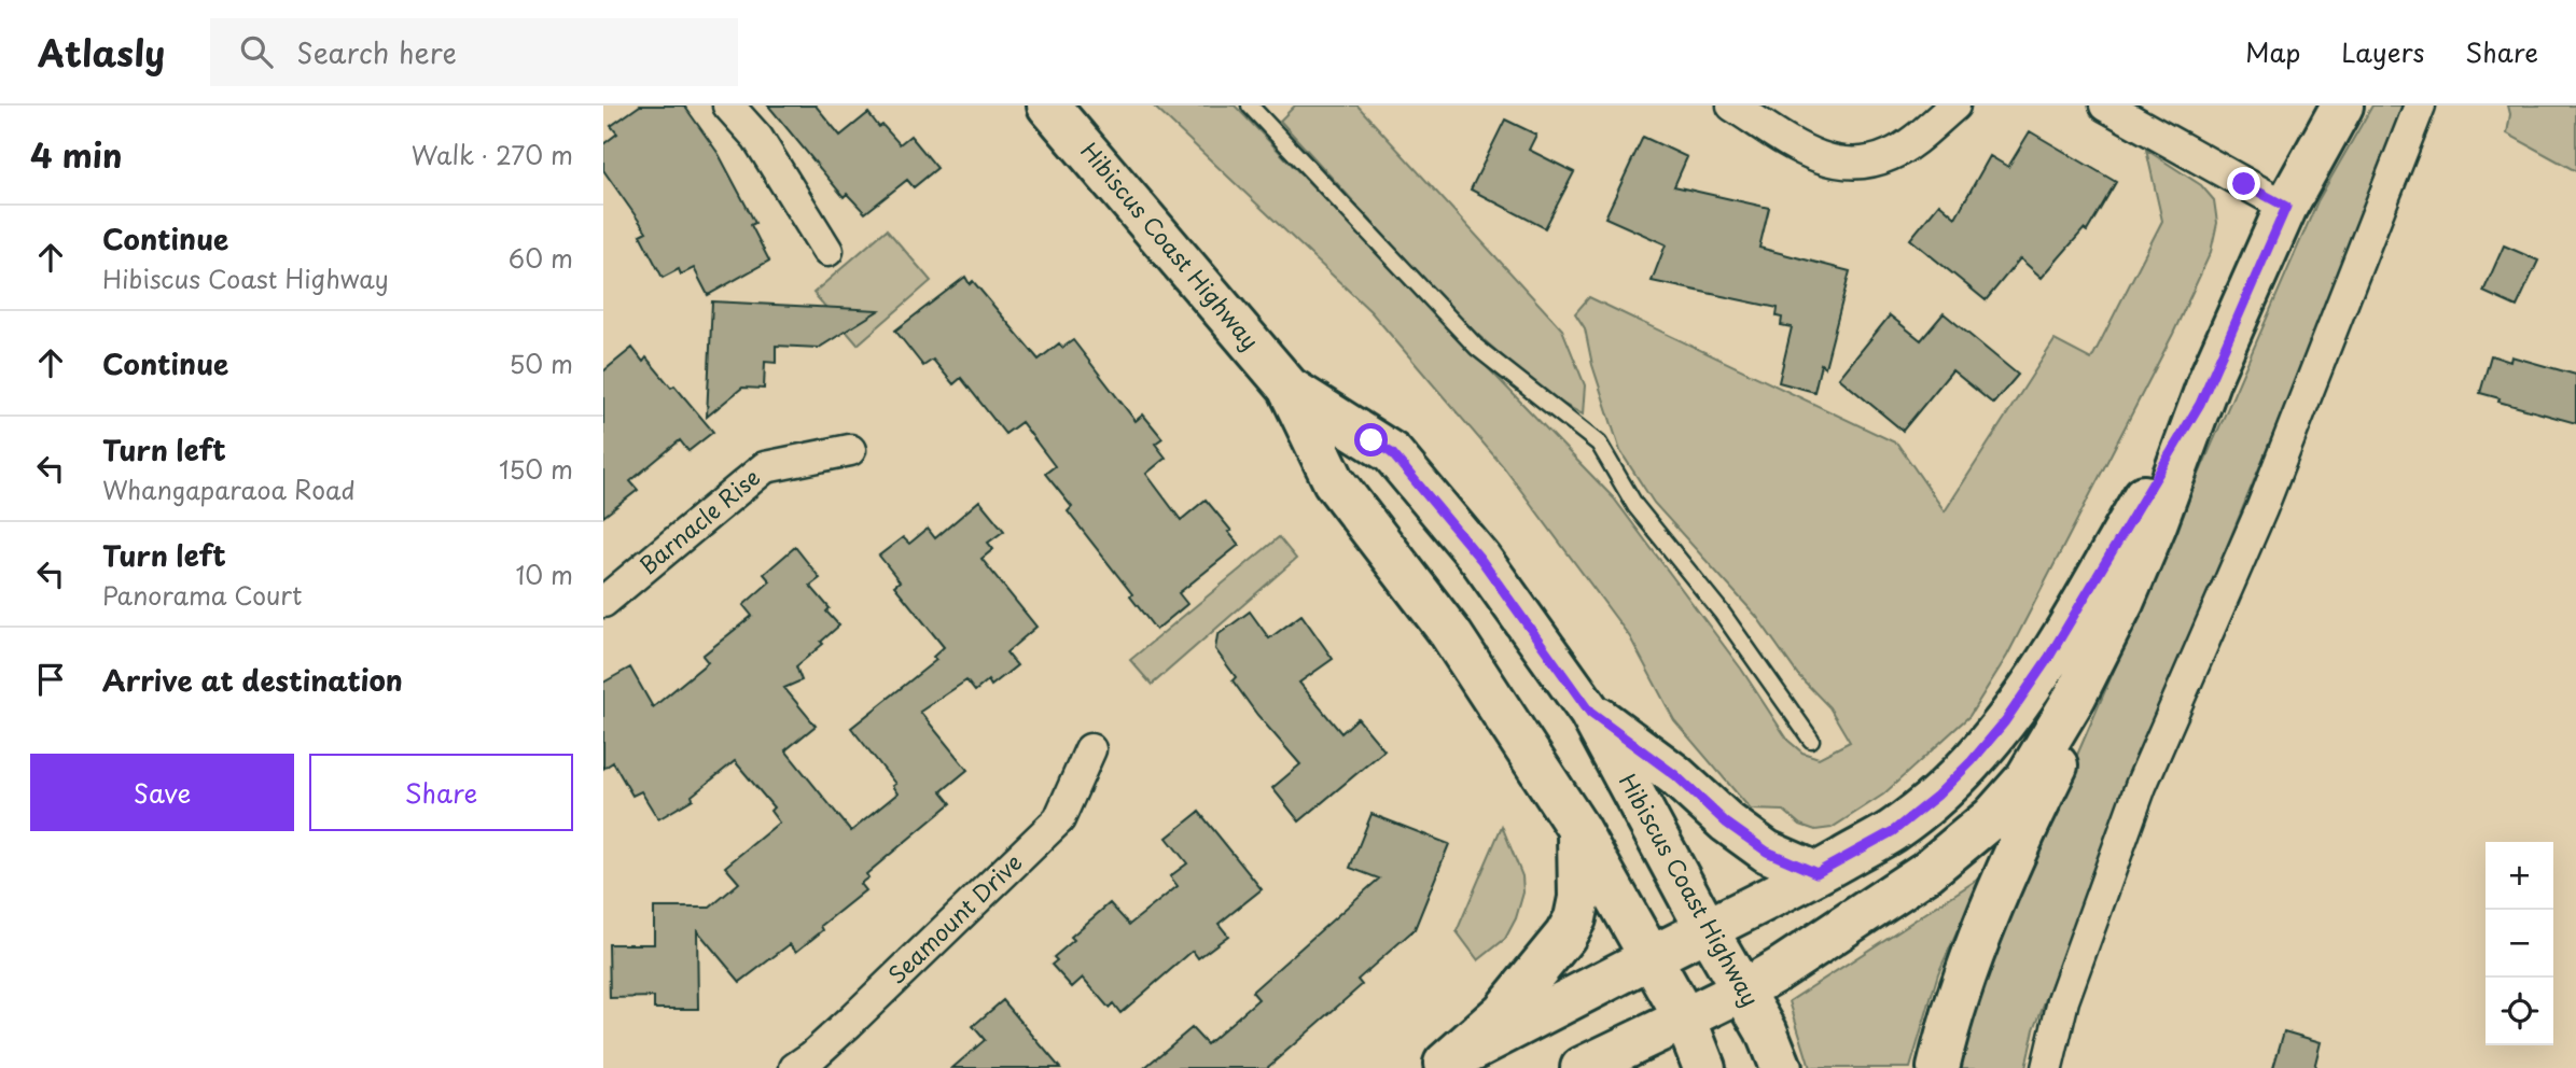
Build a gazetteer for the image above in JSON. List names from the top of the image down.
{
  "streets": {
    "main road": ["Hibiscus Coast Highway"],
    "street": ["Barnacle Rise", "Seamount Drive"]
  },
  "page": {
    "header": "Atlasly",
    "search": "Search here",
    "nav": ["Map", "Layers", "Share"],
    "heading": ["4 min", "Walk · 270 m"],
    "list": [
      ["Continue", "Hibiscus Coast Highway", "60 m"],
      ["Continue", "50 m"],
      ["Turn left", "Whangaparaoa Road", "150 m"],
      ["Turn left", "Panorama Court", "10 m"],
      "Arrive at destination"
    ],
    "buttons": ["Save", "Share"],
    "map_buttons": ["+", "−"]
  }
}
